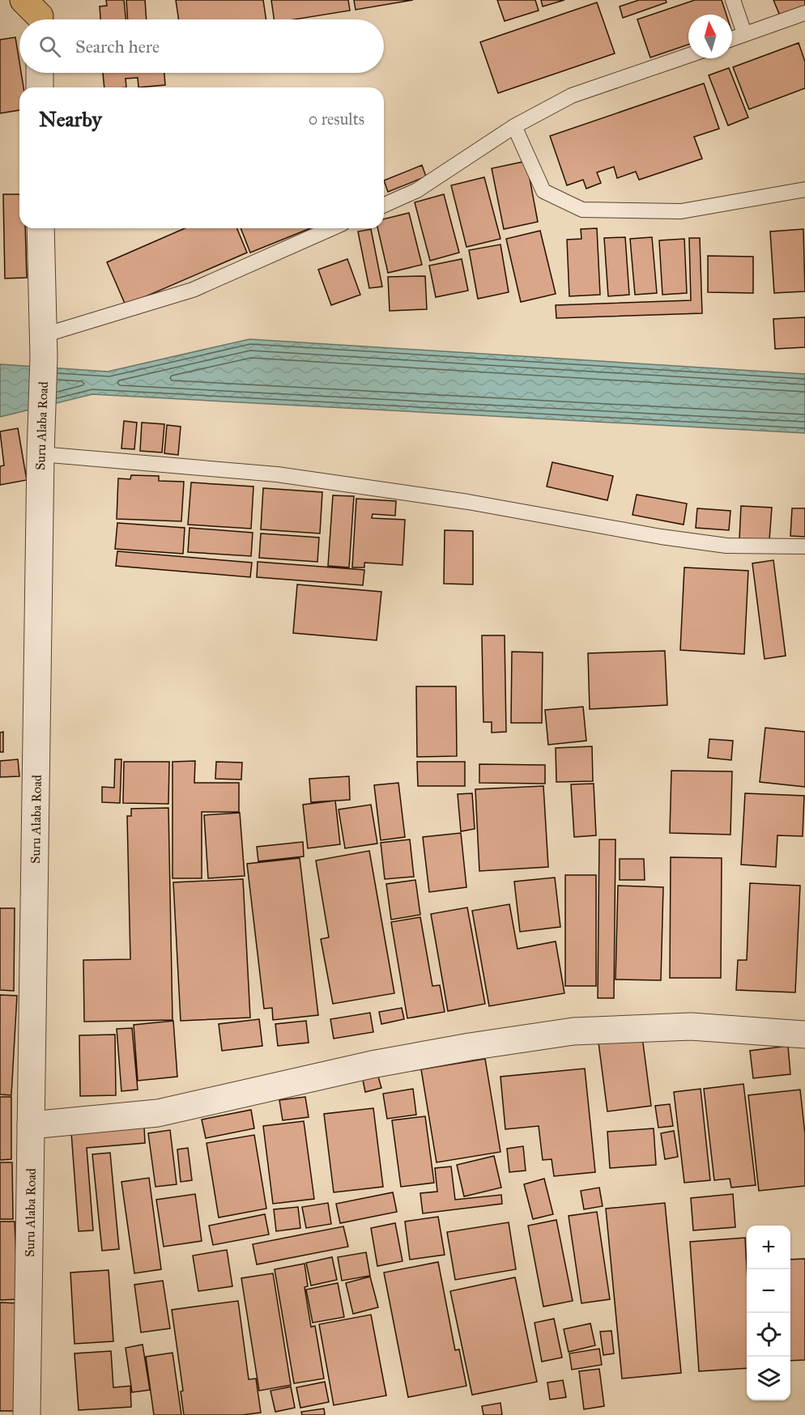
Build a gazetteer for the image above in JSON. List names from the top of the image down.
{
  "streets": {
    "street": ["Suru Alaba Road"]
  },
  "north": "top",
  "page": {
    "search": "Search here",
    "heading": ["Nearby", "0 results"],
    "map_buttons": ["+", "−"]
  }
}
